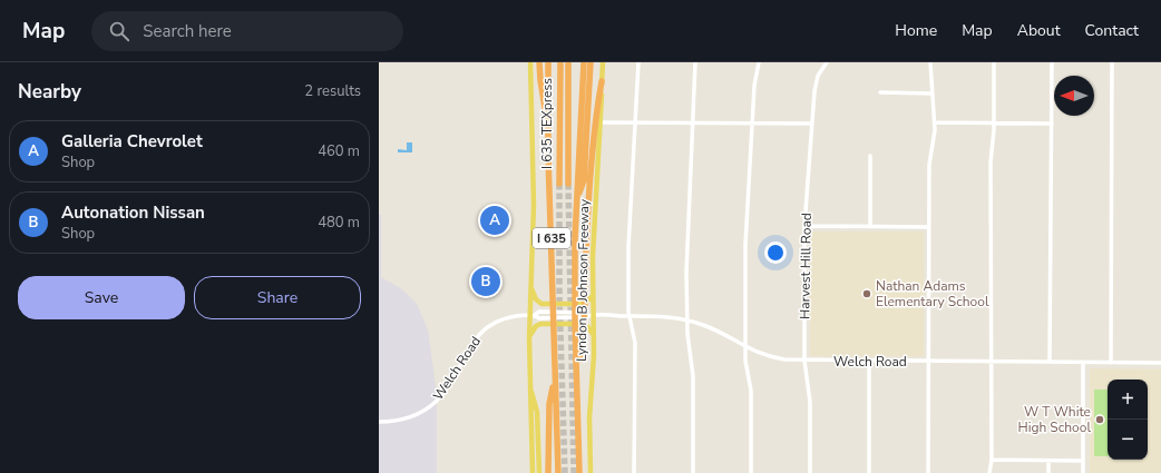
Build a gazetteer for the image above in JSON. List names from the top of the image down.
{
  "streets": {
    "highway": ["I 635 TEXpress", "I 635", "Lyndon B Johnson Freeway"],
    "street": ["Harvest Hill Road", "Welch Road"]
  },
  "crossings": [
    ["Harvest Hill Road", "Welch Road"],
    ["Lyndon B Johnson Freeway", "Welch Road"]
  ],
  "places": ["Nathan Adams Elementary School", "W T White High School"],
  "north": "left",
  "page": {
    "header": "Map",
    "search": "Search here",
    "nav": [
      "Home",
      "Map",
      "About",
      "Contact"
    ],
    "heading": ["Nearby", "2 results"],
    "list": [
      {
        "mark": "A",
        "name": "Galleria Chevrolet",
        "note": "Shop",
        "value": "460 m"
      },
      {
        "mark": "B",
        "name": "Autonation Nissan",
        "note": "Shop",
        "value": "480 m"
      }
    ],
    "pins": ["A", "B"],
    "buttons": ["Save", "Share"],
    "map_buttons": ["+", "−"]
  }
}
